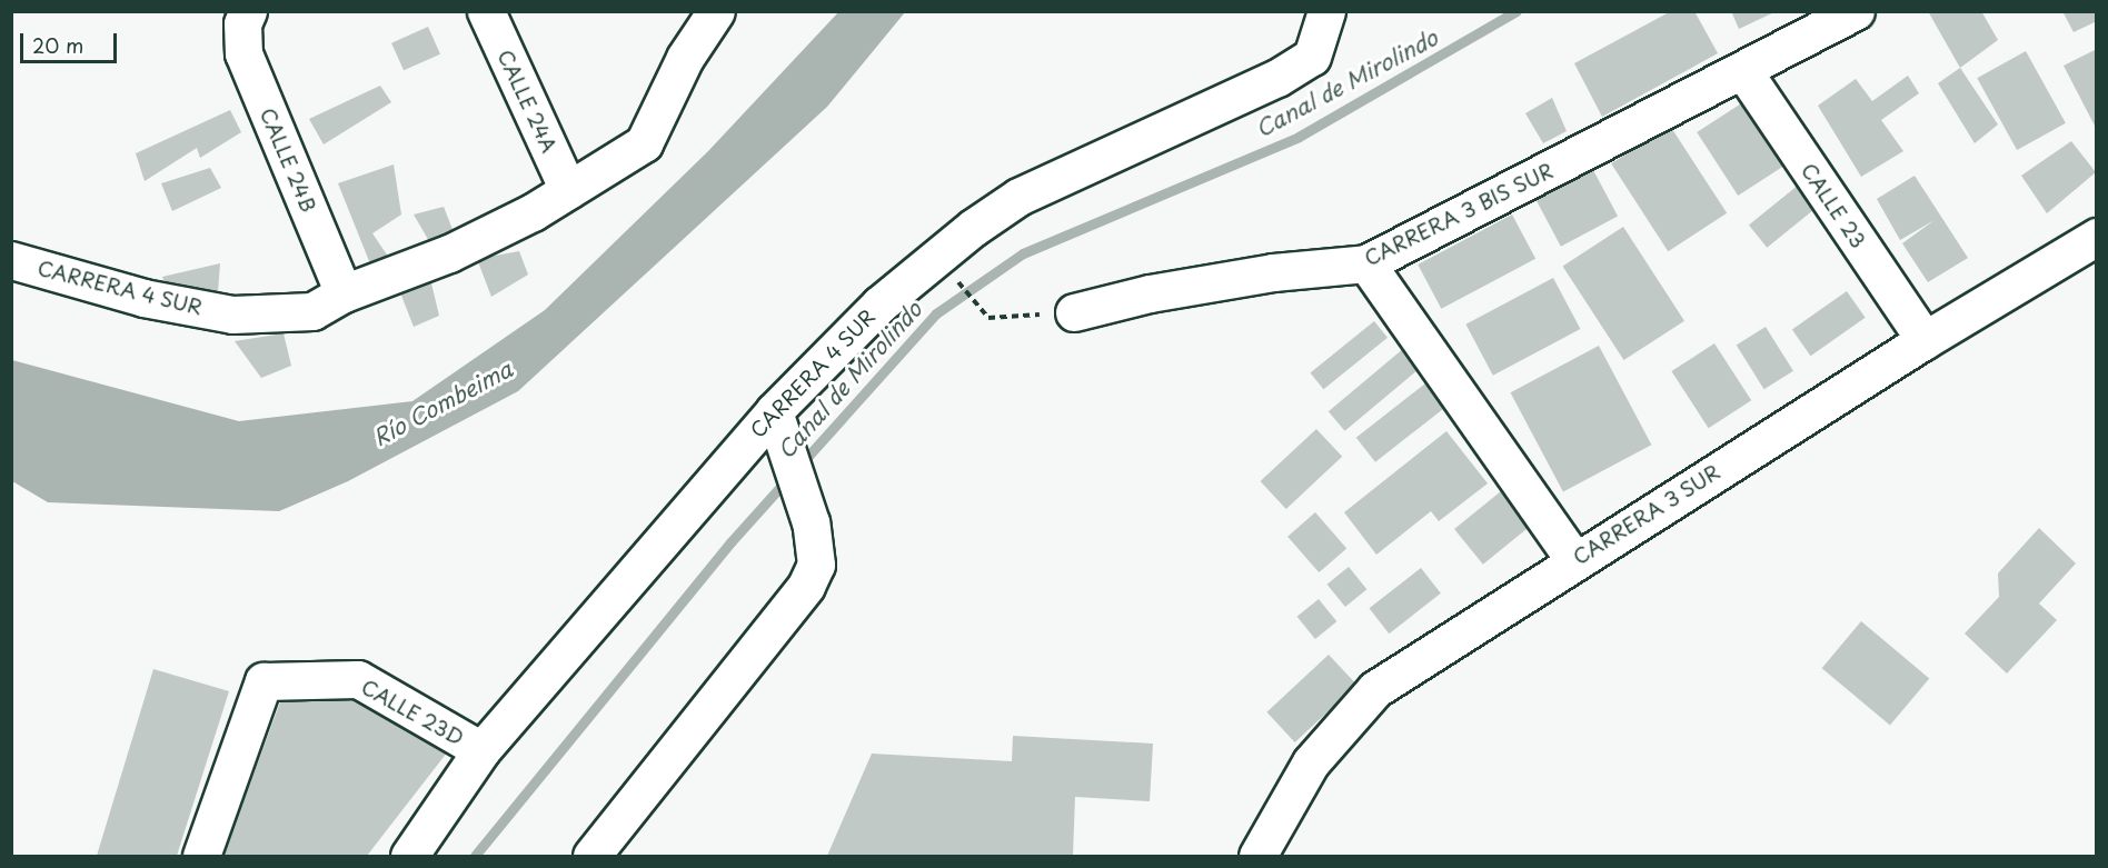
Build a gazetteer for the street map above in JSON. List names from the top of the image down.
{
  "streets": {
    "street": [
      "CALLE 24A",
      "CALLE 24B",
      "CALLE 23",
      "CARRERA 3 BIS SUR",
      "CARRERA 4 SUR",
      "CARRERA 3 SUR",
      "CALLE 23D"
    ]
  },
  "crossings": [
    ["CALLE 24A", "CARRERA 4 SUR"],
    ["CALLE 24B", "CARRERA 4 SUR"],
    ["CALLE 23", "CARRERA 3 BIS SUR"],
    ["CALLE 23", "CARRERA 3 SUR"],
    ["CARRERA 4 SUR", "CALLE 23D"]
  ],
  "water": ["Canal de Mirolindo", "Río Combeima"],
  "scale_bar": "20 m"
}
